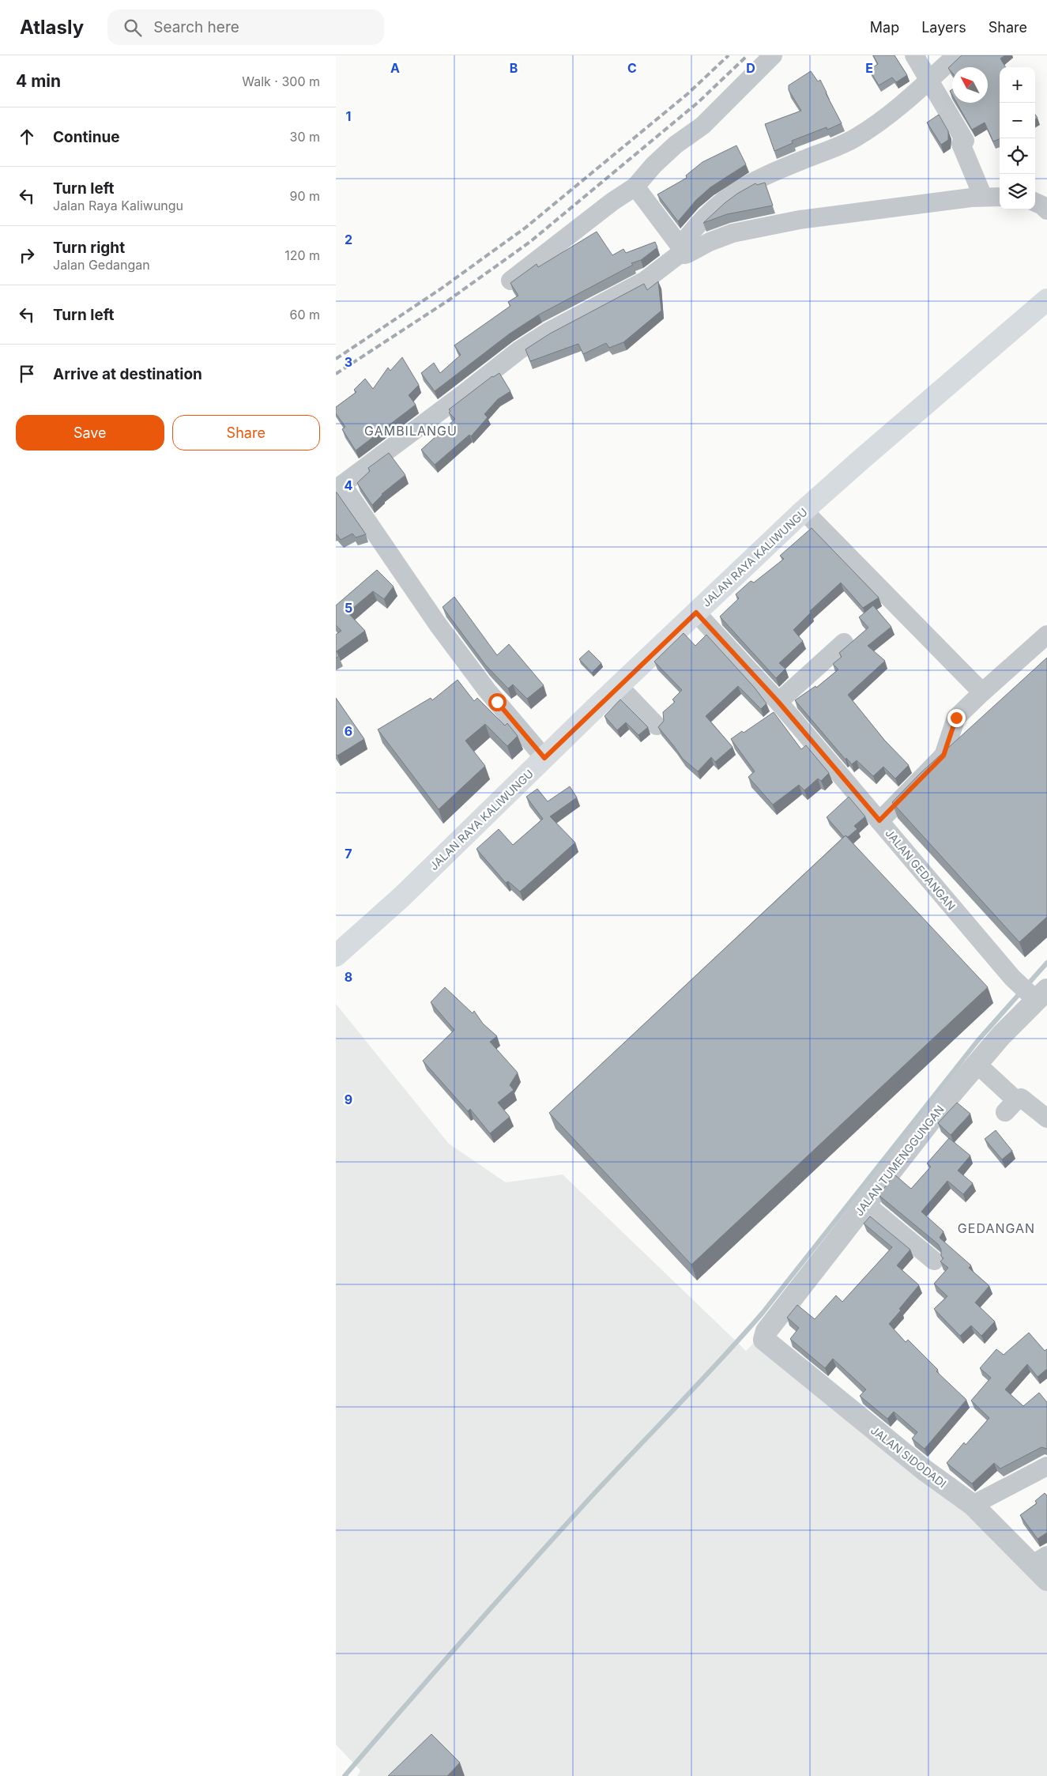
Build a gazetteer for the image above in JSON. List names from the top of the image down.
{
  "streets": {
    "main road": ["JALAN RAYA KALIWUNGU"],
    "street": ["JALAN GEDANGAN", "JALAN TUMENGGUNGAN", "JALAN SIDODADI"]
  },
  "crossings": [
    ["JALAN RAYA KALIWUNGU", "JALAN GEDANGAN"],
    ["JALAN GEDANGAN", "JALAN TUMENGGUNGAN"],
    ["JALAN TUMENGGUNGAN", "JALAN SIDODADI"]
  ],
  "districts": ["GAMBILANGU", "GEDANGAN"],
  "north": "top left",
  "page": {
    "header": "Atlasly",
    "search": "Search here",
    "nav": ["Map", "Layers", "Share"],
    "heading": ["4 min", "Walk · 300 m"],
    "map_buttons": ["+", "−"],
    "list": [
      ["Continue", "30 m"],
      ["Turn left", "Jalan Raya Kaliwungu", "90 m"],
      ["Turn right", "Jalan Gedangan", "120 m"],
      ["Turn left", "60 m"],
      "Arrive at destination"
    ],
    "buttons": ["Save", "Share"]
  },
  "grid": {
    "columns": [
      "A",
      "B",
      "C",
      "D",
      "E"
    ],
    "rows": [
      "1",
      "2",
      "3",
      "4",
      "5",
      "6",
      "7",
      "8",
      "9"
    ]
  }
}
